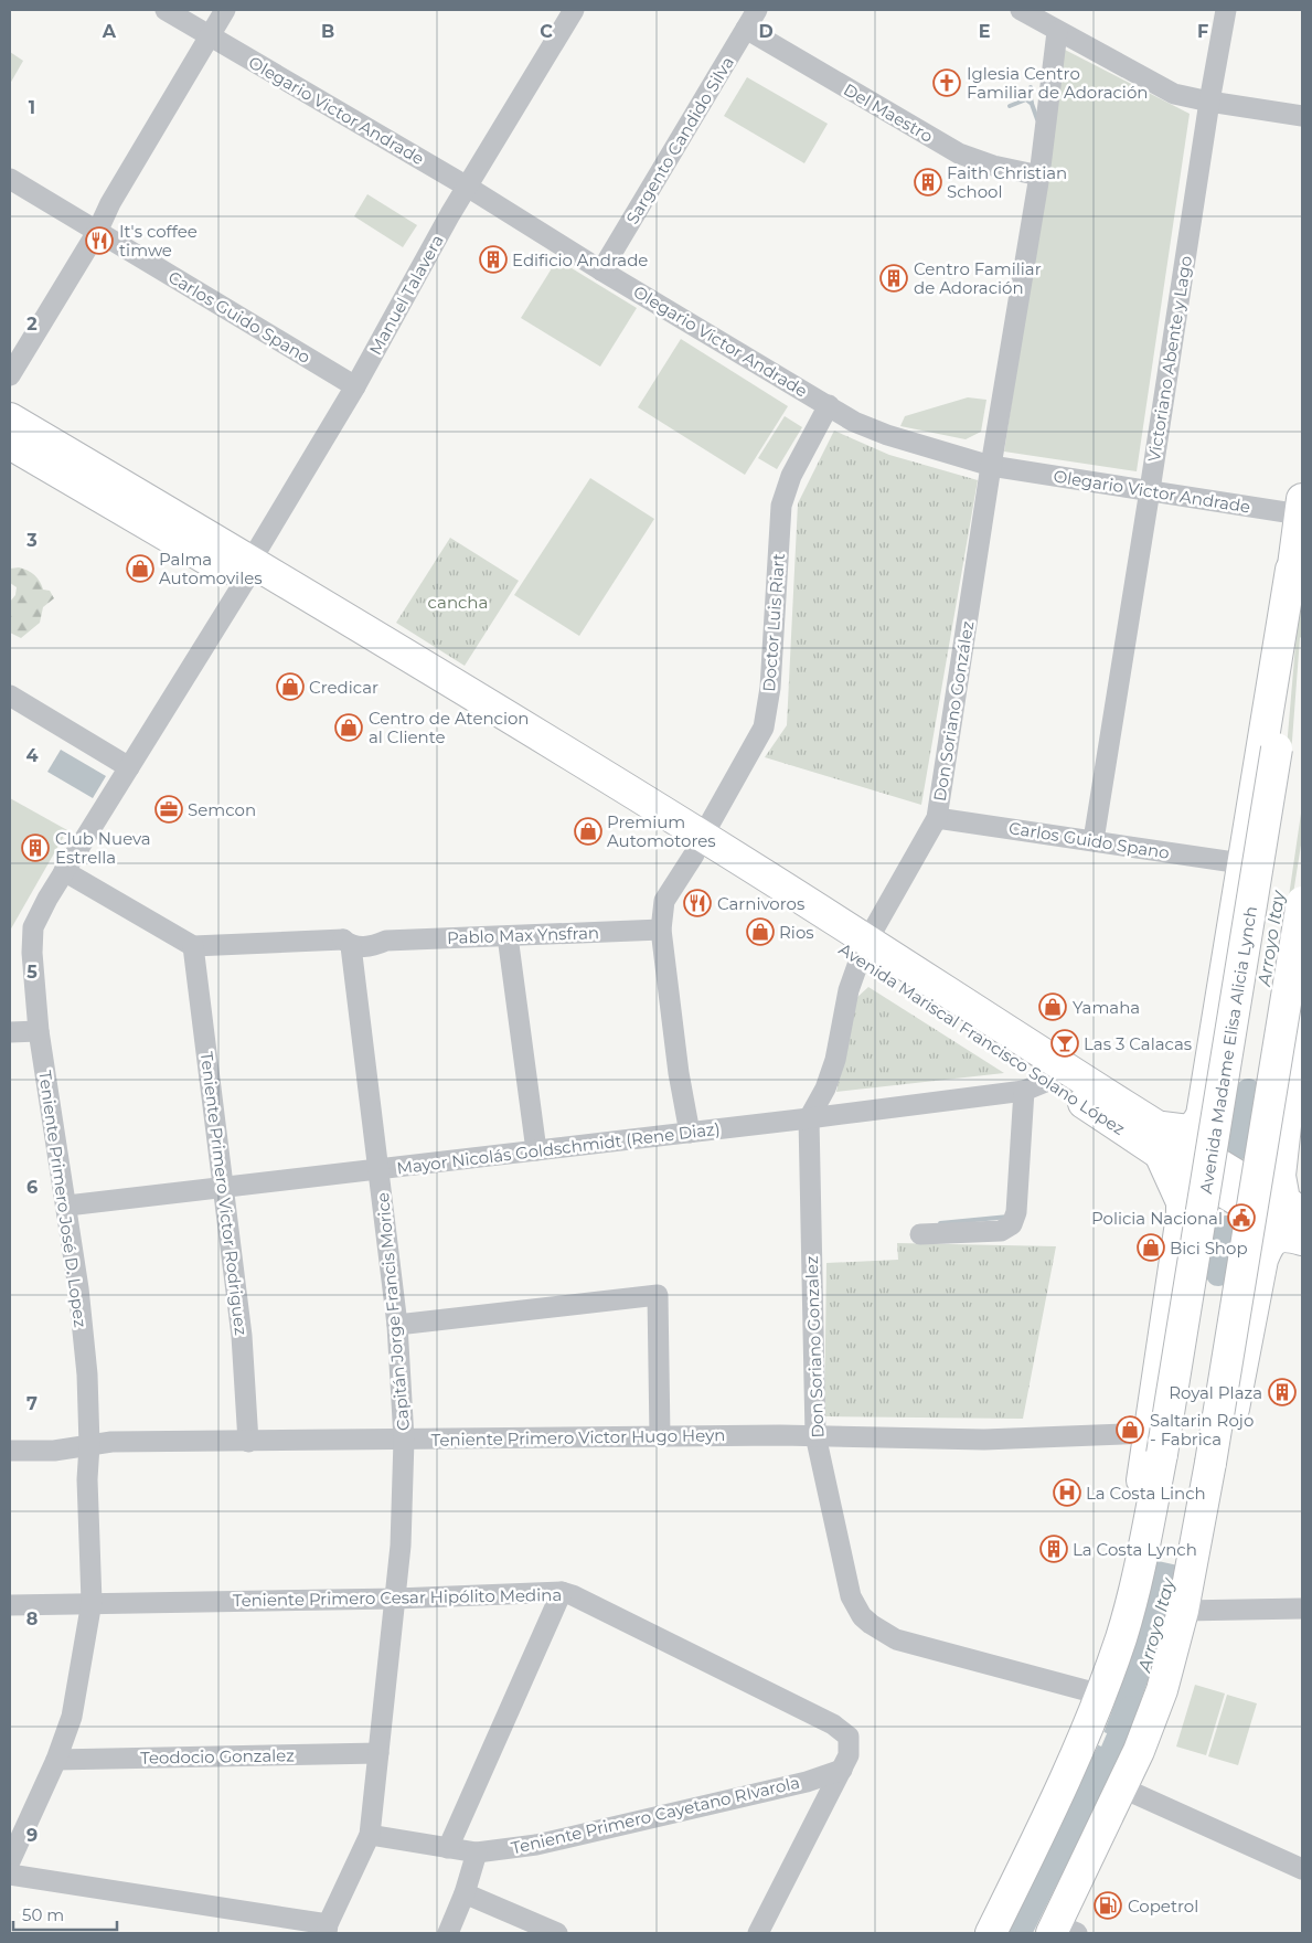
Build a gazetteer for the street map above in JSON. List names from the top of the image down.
{
  "streets": {
    "highway": ["Avenida Mariscal Francisco Solano López", "Avenida Madame Elisa Alicia Lynch"],
    "street": [
      "Olegario Victor Andrade",
      "Del Maestro",
      "Sargento Candido Silva",
      "Manuel Talavera",
      "Carlos Guido Spano",
      "Victoriano Abente y Lago",
      "Doctor Luis Riart",
      "Don Soriano González",
      "Pablo Max Ynsfran",
      "Mayor Nicolás Goldschmidt (Rene Diaz)",
      "Teniente Primero Victor Rodriguez",
      "Teniente Primero José D. Lopez",
      "Capitán Jorge Francis Morice",
      "Don Soriano Gonzalez",
      "Teniente Primero Victor Hugo Heyn",
      "Teniente Primero Cesar Hipólito Medina",
      "Teodocio Gonzalez",
      "Teniente Primero Cayetano RIvarola"
    ]
  },
  "crossings": [
    ["Olegario Victor Andrade", "Sargento Candido Silva"],
    ["Olegario Victor Andrade", "Manuel Talavera"],
    ["Olegario Victor Andrade", "Victoriano Abente y Lago"],
    ["Olegario Victor Andrade", "Doctor Luis Riart"],
    ["Olegario Victor Andrade", "Don Soriano González"],
    ["Olegario Victor Andrade", "Avenida Madame Elisa Alicia Lynch"],
    ["Del Maestro", "Sargento Candido Silva"],
    ["Manuel Talavera", "Carlos Guido Spano"],
    ["Manuel Talavera", "Avenida Mariscal Francisco Solano López"],
    ["Manuel Talavera", "Teniente Primero José D. Lopez"],
    ["Carlos Guido Spano", "Victoriano Abente y Lago"],
    ["Carlos Guido Spano", "Don Soriano González"],
    ["Doctor Luis Riart", "Pablo Max Ynsfran"],
    ["Doctor Luis Riart", "Avenida Mariscal Francisco Solano López"],
    ["Doctor Luis Riart", "Mayor Nicolás Goldschmidt (Rene Diaz)"],
    ["Don Soriano González", "Avenida Mariscal Francisco Solano López"],
    ["Pablo Max Ynsfran", "Capitán Jorge Francis Morice"],
    ["Avenida Mariscal Francisco Solano López", "Mayor Nicolás Goldschmidt (Rene Diaz)"],
    ["Avenida Mariscal Francisco Solano López", "Teniente Primero José D. Lopez"],
    ["Avenida Madame Elisa Alicia Lynch", "Don Soriano Gonzalez"],
    ["Avenida Madame Elisa Alicia Lynch", "Teniente Primero Victor Hugo Heyn"],
    ["Mayor Nicolás Goldschmidt (Rene Diaz)", "Teniente Primero Victor Rodriguez"],
    ["Mayor Nicolás Goldschmidt (Rene Diaz)", "Teniente Primero José D. Lopez"],
    ["Mayor Nicolás Goldschmidt (Rene Diaz)", "Capitán Jorge Francis Morice"],
    ["Mayor Nicolás Goldschmidt (Rene Diaz)", "Don Soriano Gonzalez"],
    ["Teniente Primero Victor Rodriguez", "Teniente Primero Victor Hugo Heyn"],
    ["Teniente Primero José D. Lopez", "Teniente Primero Victor Hugo Heyn"],
    ["Teniente Primero José D. Lopez", "Teniente Primero Cesar Hipólito Medina"],
    ["Teniente Primero José D. Lopez", "Teodocio Gonzalez"],
    ["Capitán Jorge Francis Morice", "Teniente Primero Victor Hugo Heyn"],
    ["Capitán Jorge Francis Morice", "Teniente Primero Cesar Hipólito Medina"],
    ["Capitán Jorge Francis Morice", "Teodocio Gonzalez"],
    ["Capitán Jorge Francis Morice", "Teniente Primero Cayetano RIvarola"],
    ["Don Soriano Gonzalez", "Teniente Primero Victor Hugo Heyn"],
    ["Teniente Primero Cesar Hipólito Medina", "Teniente Primero Cayetano RIvarola"]
  ],
  "water": ["Arroyo Itay"],
  "parks": ["cancha"],
  "places": {
    "church": ["Iglesia Centro Familiar de Adoración"],
    "building": [
      "Faith Christian School",
      "Edificio Andrade",
      "Centro Familiar de Adoración",
      "Club Nueva Estrella",
      "Royal Plaza",
      "La Costa Lynch"
    ],
    "restaurant": ["It's coffee timwe", "Carnivoros"],
    "shop": [
      "Palma Automoviles",
      "Credicar",
      "Centro de Atencion al Cliente",
      "Premium Automotores",
      "Rios",
      "Yamaha",
      "Bici Shop",
      "Saltarin Rojo - Fabrica"
    ],
    "office": ["Semcon"],
    "bar": ["Las 3 Calacas"],
    "public building": ["Policia Nacional"],
    "hospital": ["La Costa Linch"],
    "fuel station": ["Copetrol"]
  },
  "scale_bar": "50 m",
  "grid": {
    "columns": [
      "A",
      "B",
      "C",
      "D",
      "E",
      "F"
    ],
    "rows": [
      "1",
      "2",
      "3",
      "4",
      "5",
      "6",
      "7",
      "8",
      "9"
    ]
  }
}
